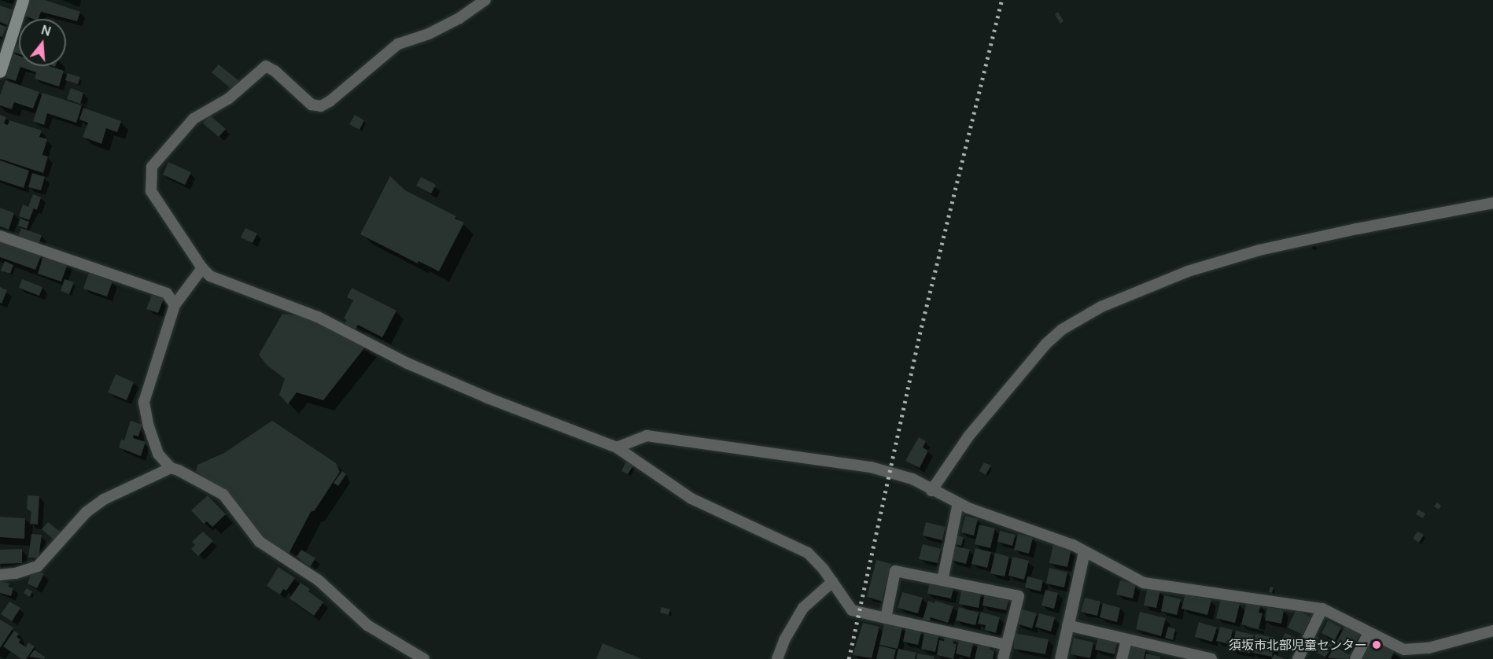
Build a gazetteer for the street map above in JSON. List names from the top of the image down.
{
  "places": ["須坂市北部児童センター"],
  "north": "top"
}
